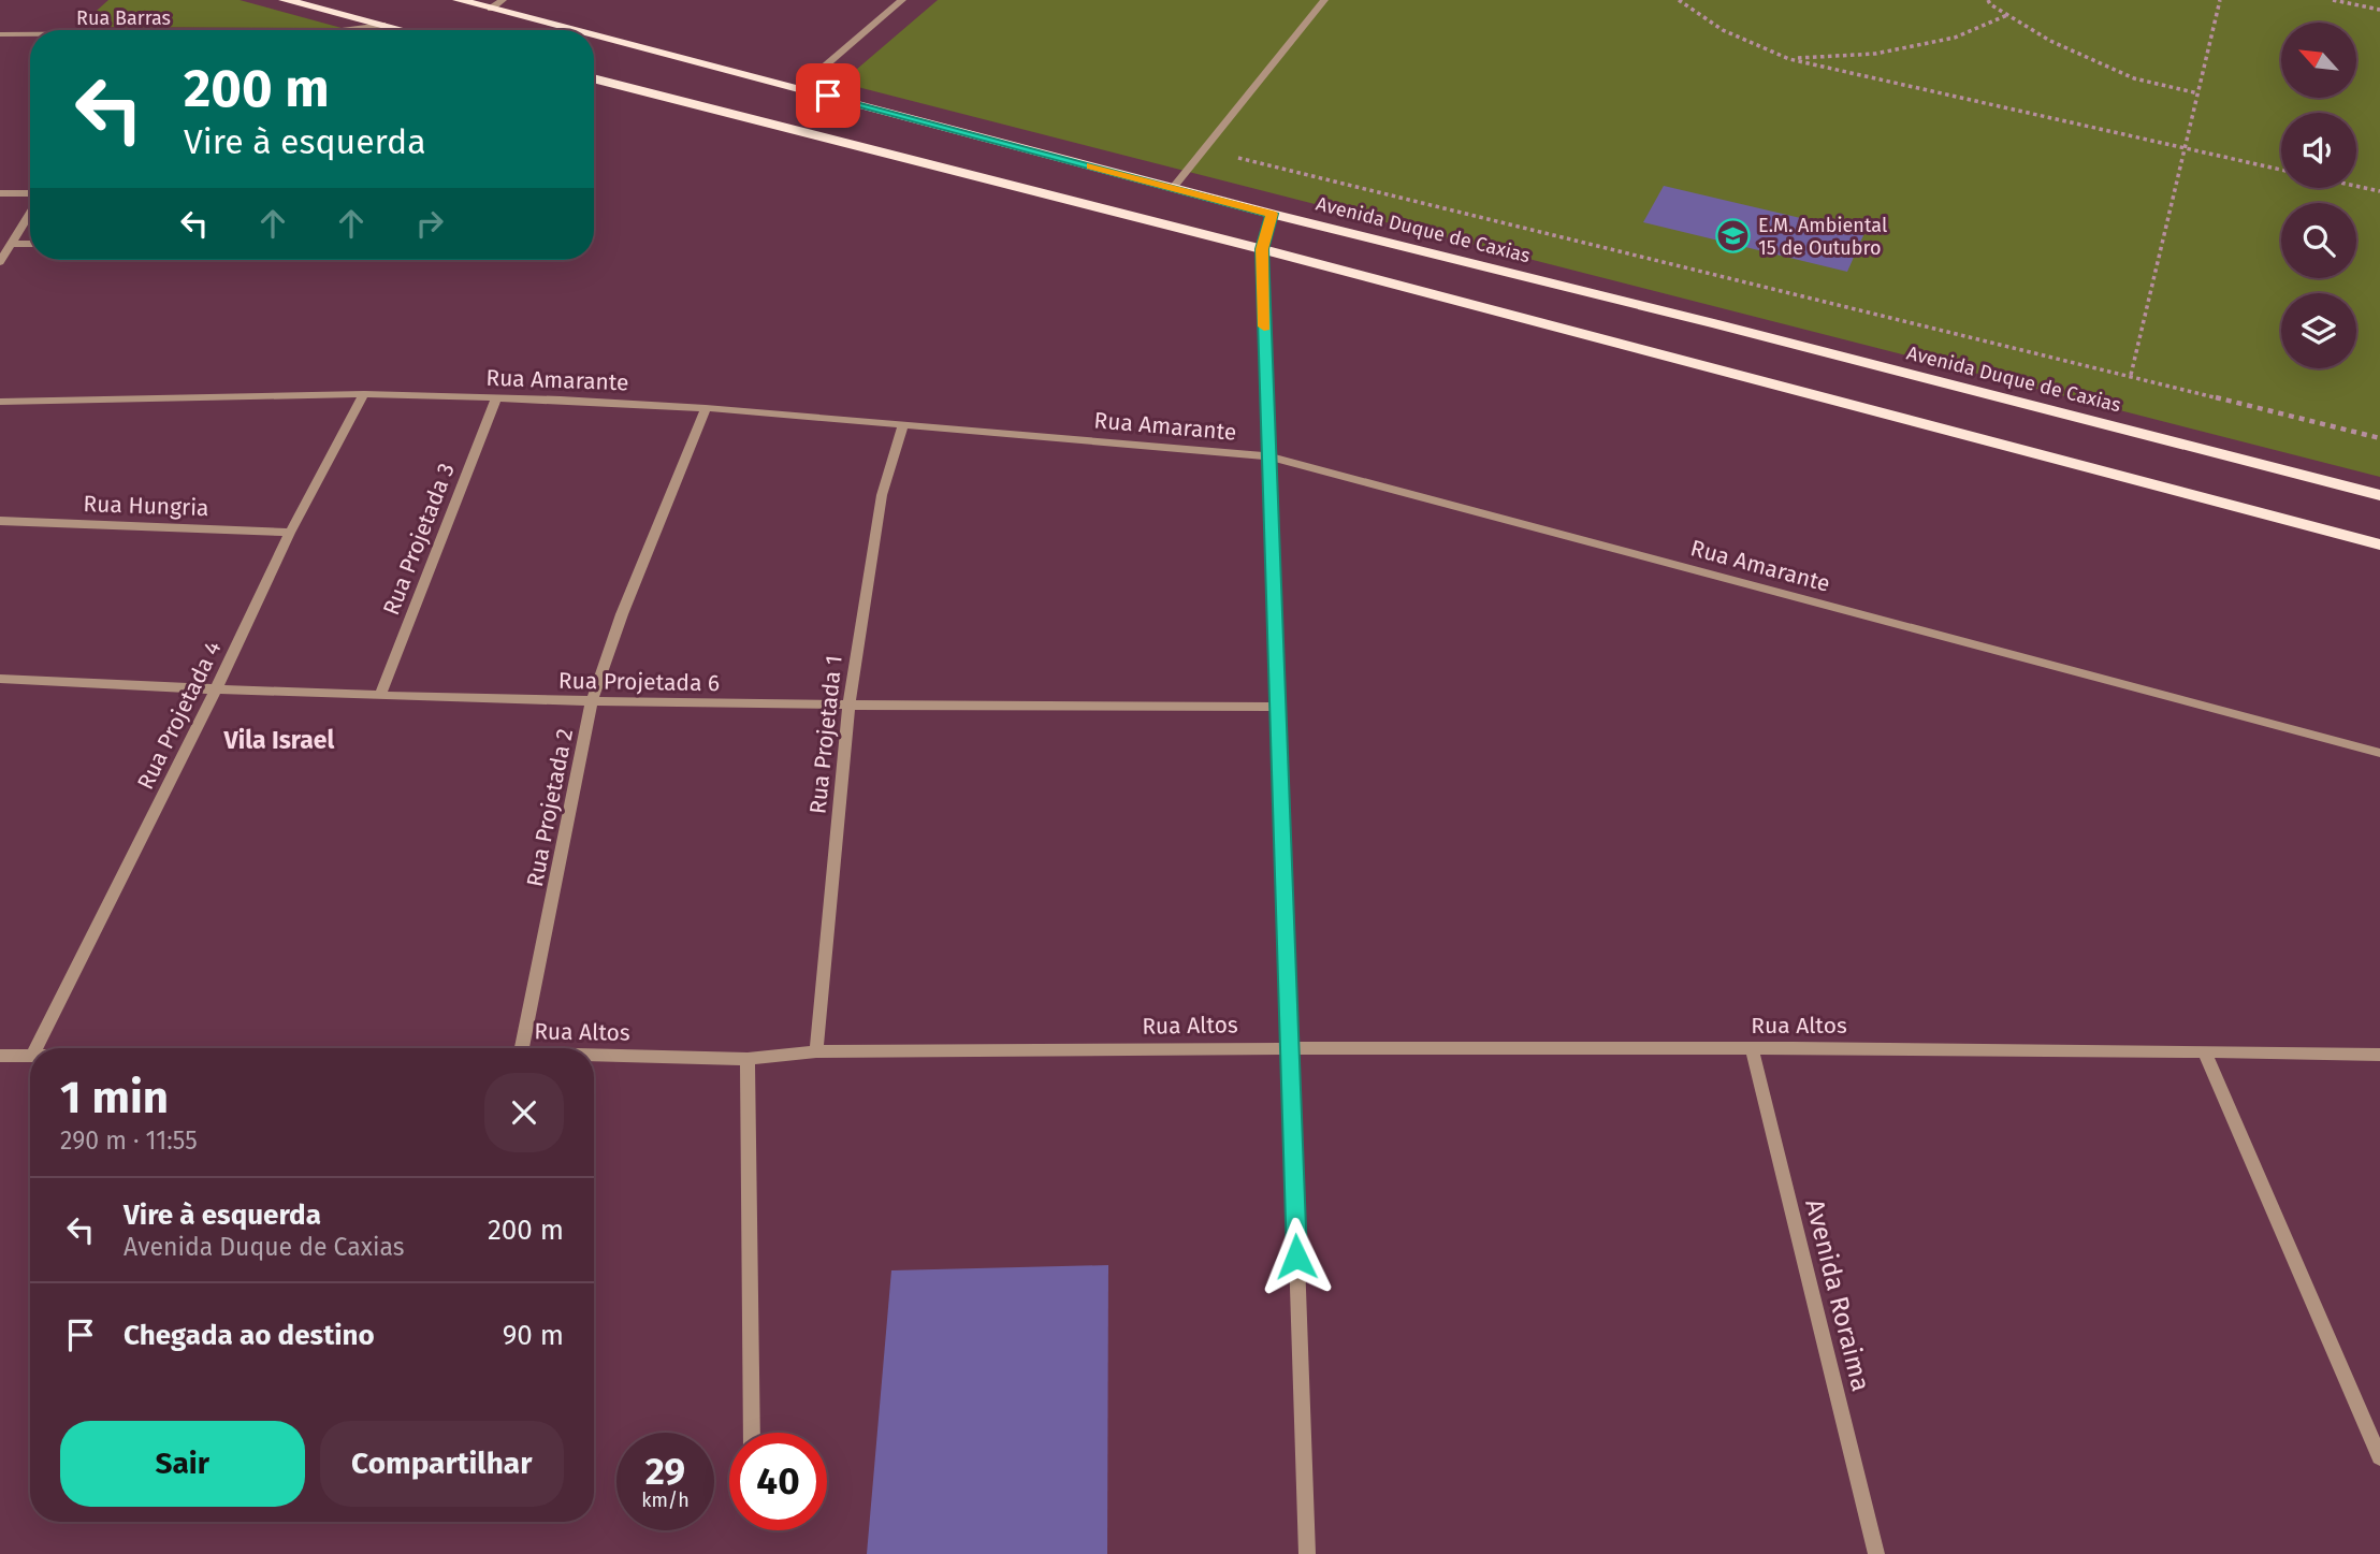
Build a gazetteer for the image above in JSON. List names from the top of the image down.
{
  "streets": {
    "main road": ["Avenida Duque de Caxias"],
    "street": [
      "Rua Barras",
      "Rua Amarante",
      "Rua Hungria",
      "Rua Projetada 3",
      "Rua Projetada 6",
      "Rua Projetada 4",
      "Rua Projetada 1",
      "Rua Projetada 2",
      "Rua Altos",
      "Avenida Roraima"
    ]
  },
  "crossings": [
    ["Rua Amarante", "Rua Projetada 3"],
    ["Rua Amarante", "Rua Projetada 4"],
    ["Rua Amarante", "Rua Projetada 1"],
    ["Rua Amarante", "Rua Projetada 2"],
    ["Rua Hungria", "Rua Projetada 4"],
    ["Rua Projetada 3", "Rua Projetada 6"],
    ["Rua Projetada 6", "Rua Projetada 4"],
    ["Rua Projetada 6", "Rua Projetada 1"],
    ["Rua Projetada 6", "Rua Projetada 2"],
    ["Rua Projetada 1", "Rua Altos"],
    ["Rua Altos", "Avenida Roraima"]
  ],
  "districts": ["Vila Israel"],
  "places": {
    "school or university": ["E.M. Ambiental 15 de Outubro"]
  },
  "north": "top left",
  "page": {
    "turn": ["200 m", "Vire à esquerda"],
    "heading": ["1 min", "290 m · 11:55"],
    "list": [
      {
        "name": "Vire à esquerda",
        "note": "Avenida Duque de Caxias",
        "value": "200 m"
      },
      {
        "name": "Chegada ao destino",
        "value": "90 m"
      }
    ],
    "buttons": ["Sair", "Compartilhar"],
    "speed": "29 km/h",
    "limit": "40"
  }
}
